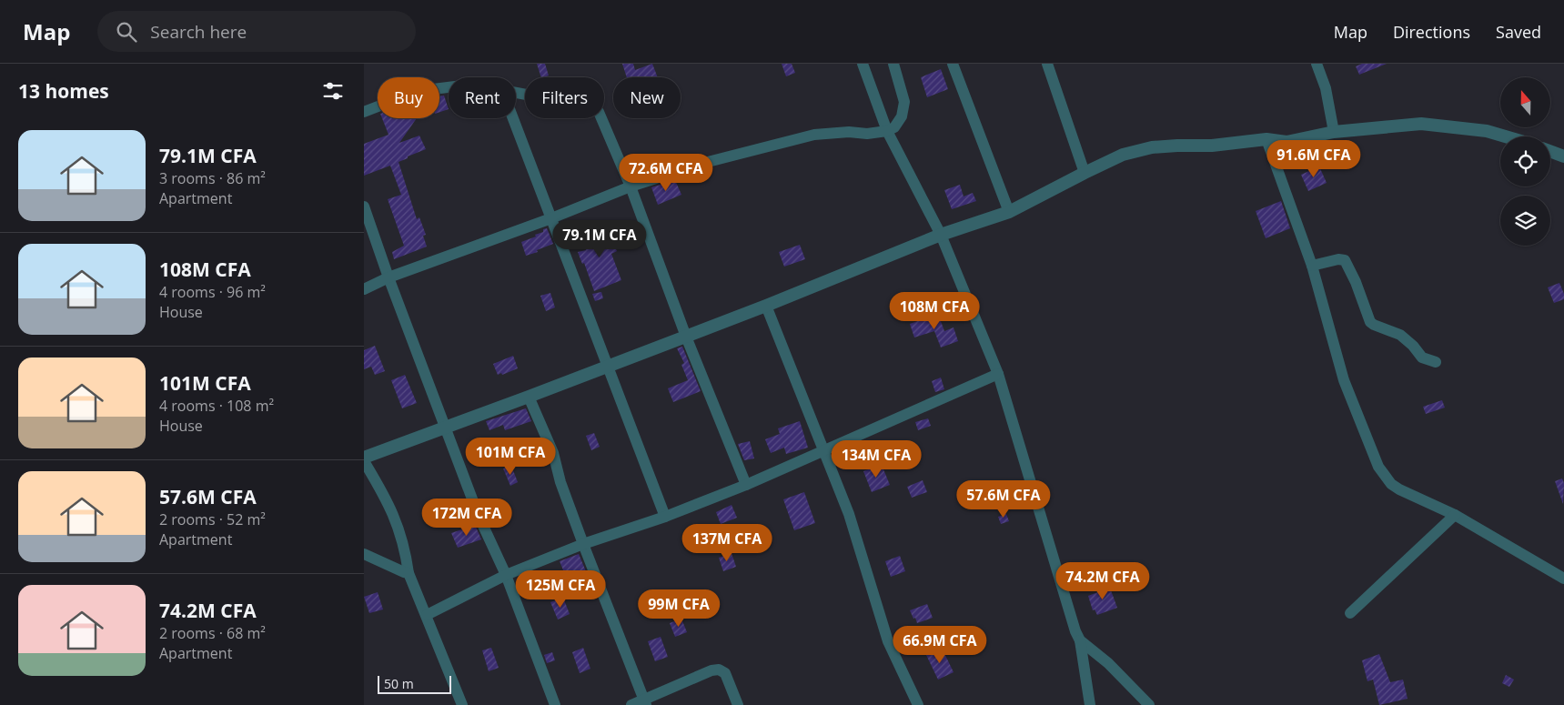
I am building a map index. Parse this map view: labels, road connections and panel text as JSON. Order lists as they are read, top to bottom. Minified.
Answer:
{"scale_bar":"50 m","north":"top","page":{"header":"Map","search":"Search here","nav":["Map","Directions","Saved"],"heading":"13 homes","chip":["Buy","Rent","Filters","New"],"list":[{"name":"79.1M CFA","note":"3 rooms · 86 m² · Apartment"},{"name":"108M CFA","note":"4 rooms · 96 m² · House"},{"name":"101M CFA","note":"4 rooms · 108 m² · House"},{"name":"57.6M CFA","note":"2 rooms · 52 m² · Apartment"},{"name":"74.2M CFA","note":"2 rooms · 68 m² · Apartment"}],"price":["91.6M CFA","72.6M CFA","79.1M CFA","108M CFA","101M CFA","134M CFA","57.6M CFA","172M CFA","137M CFA","74.2M CFA","125M CFA","99M CFA","66.9M CFA"],"scale":"50 m"}}
